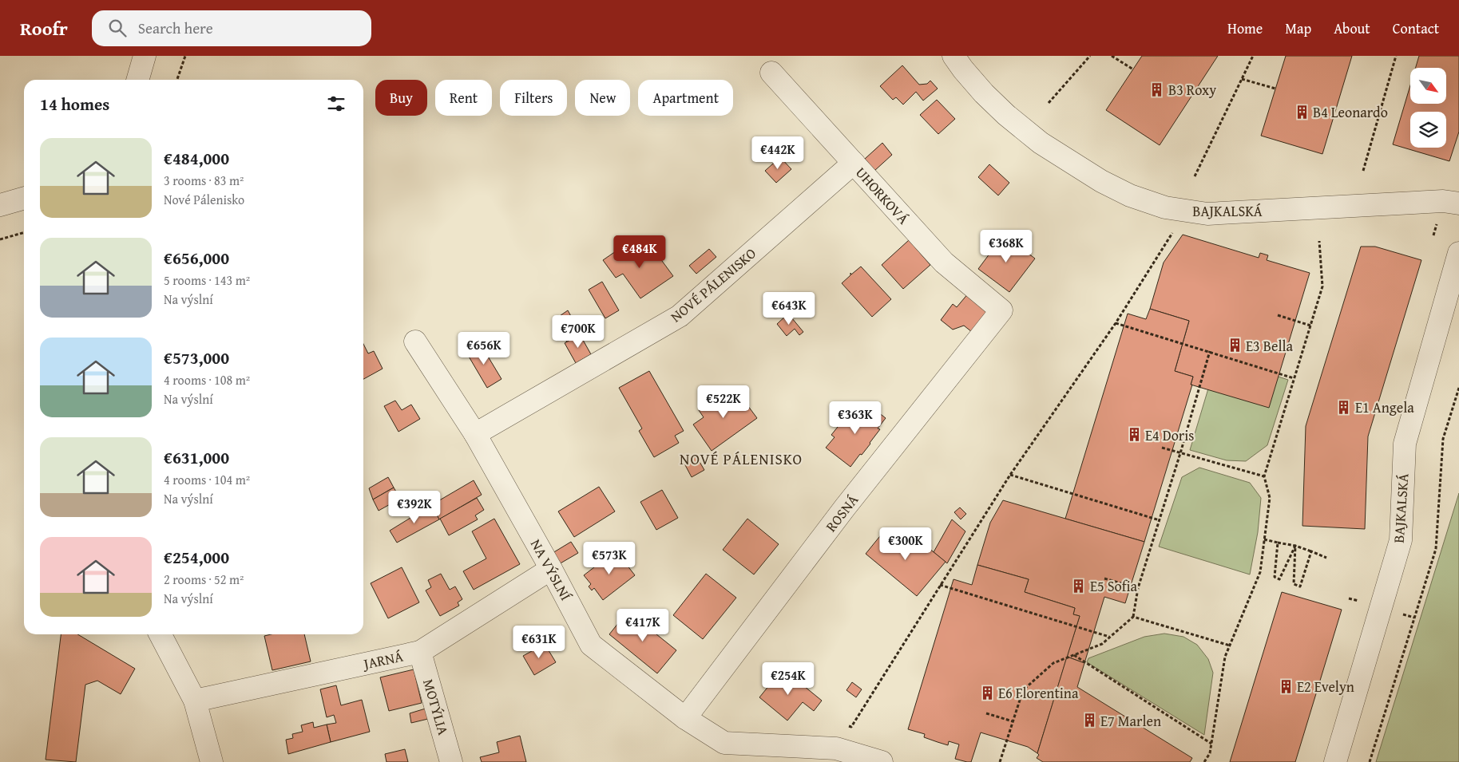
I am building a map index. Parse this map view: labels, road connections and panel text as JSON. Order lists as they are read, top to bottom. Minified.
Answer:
{"streets":{"street":["UHORKOVÁ","BAJKALSKÁ","NOVÉ PÁLENISKO","ROSNÁ","NA VÝSLNÍ","JARNÁ","MOTÝLIA"]},"crossings":[["UHORKOVÁ","NOVÉ PÁLENISKO"],["UHORKOVÁ","ROSNÁ"],["NOVÉ PÁLENISKO","NA VÝSLNÍ"],["ROSNÁ","NA VÝSLNÍ"],["NA VÝSLNÍ","JARNÁ"],["JARNÁ","MOTÝLIA"]],"districts":["NOVÉ PÁLENISKO"],"places":{"building":["B3 Roxy","B4 Leonardo","E3 Bella","E1 Angela","E4 Doris","E5 Sofia","E2 Evelyn","E6 Florentina","E7 Marlen"]},"north":"bottom right","page":{"header":"Roofr","search":"Search here","nav":["Home","Map","About","Contact"],"chip":["Buy","Rent","Filters","New","Apartment"],"heading":"14 homes","list":[{"name":"€484,000","note":"3 rooms · 83 m² · Nové Pálenisko"},{"name":"€656,000","note":"5 rooms · 143 m² · Na výslní"},{"name":"€573,000","note":"4 rooms · 108 m² · Na výslní"},{"name":"€631,000","note":"4 rooms · 104 m² · Na výslní"},{"name":"€254,000","note":"2 rooms · 52 m² · Na výslní"}],"price":["€442K","€368K","€484K","€643K","€700K","€656K","€522K","€363K","€392K","€300K","€573K","€417K","€631K","€254K"]}}
